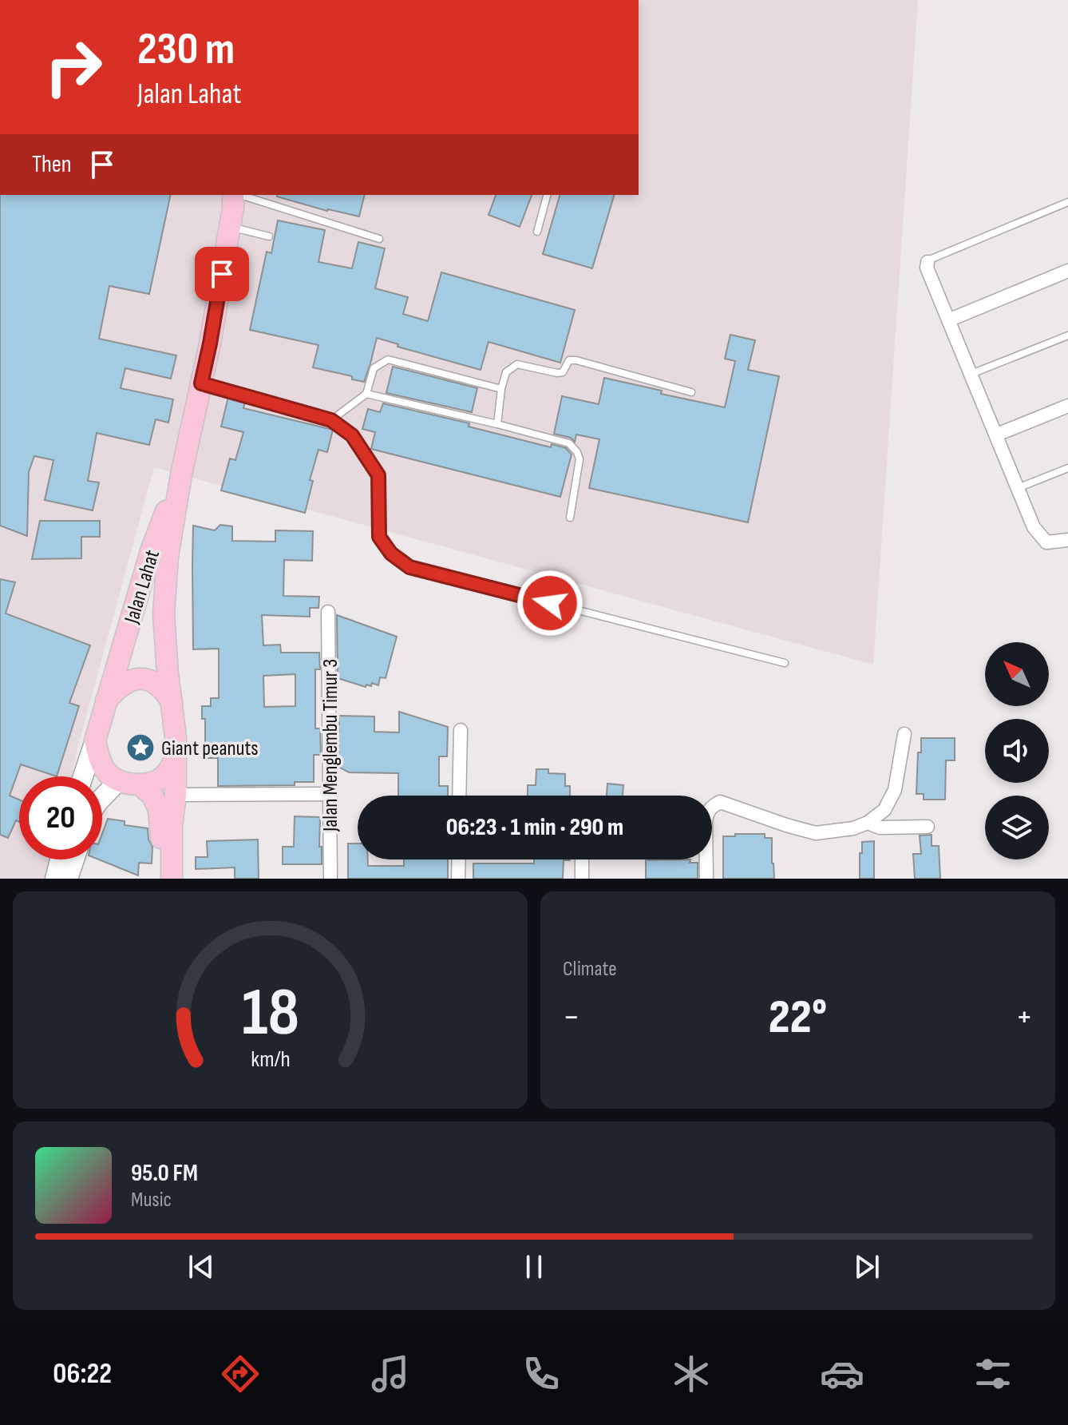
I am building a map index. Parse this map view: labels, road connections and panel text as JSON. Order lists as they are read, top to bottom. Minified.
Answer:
{"streets":{"main road":["Jalan Lahat"],"street":["Jalan Menglembu Timur 3"]},"places":{"place":["Giant peanuts"]},"north":"top left","page":{"turn":["230 m","Jalan Lahat"],"then":"Then","limit":"20","trip":"06:23 · 1 min · 290 m","tile":"Climate","heat":["−","22°","+"],"song":["95.0 FM","Music"],"tabs":"06:22","gauge":["18","km/h"]}}
